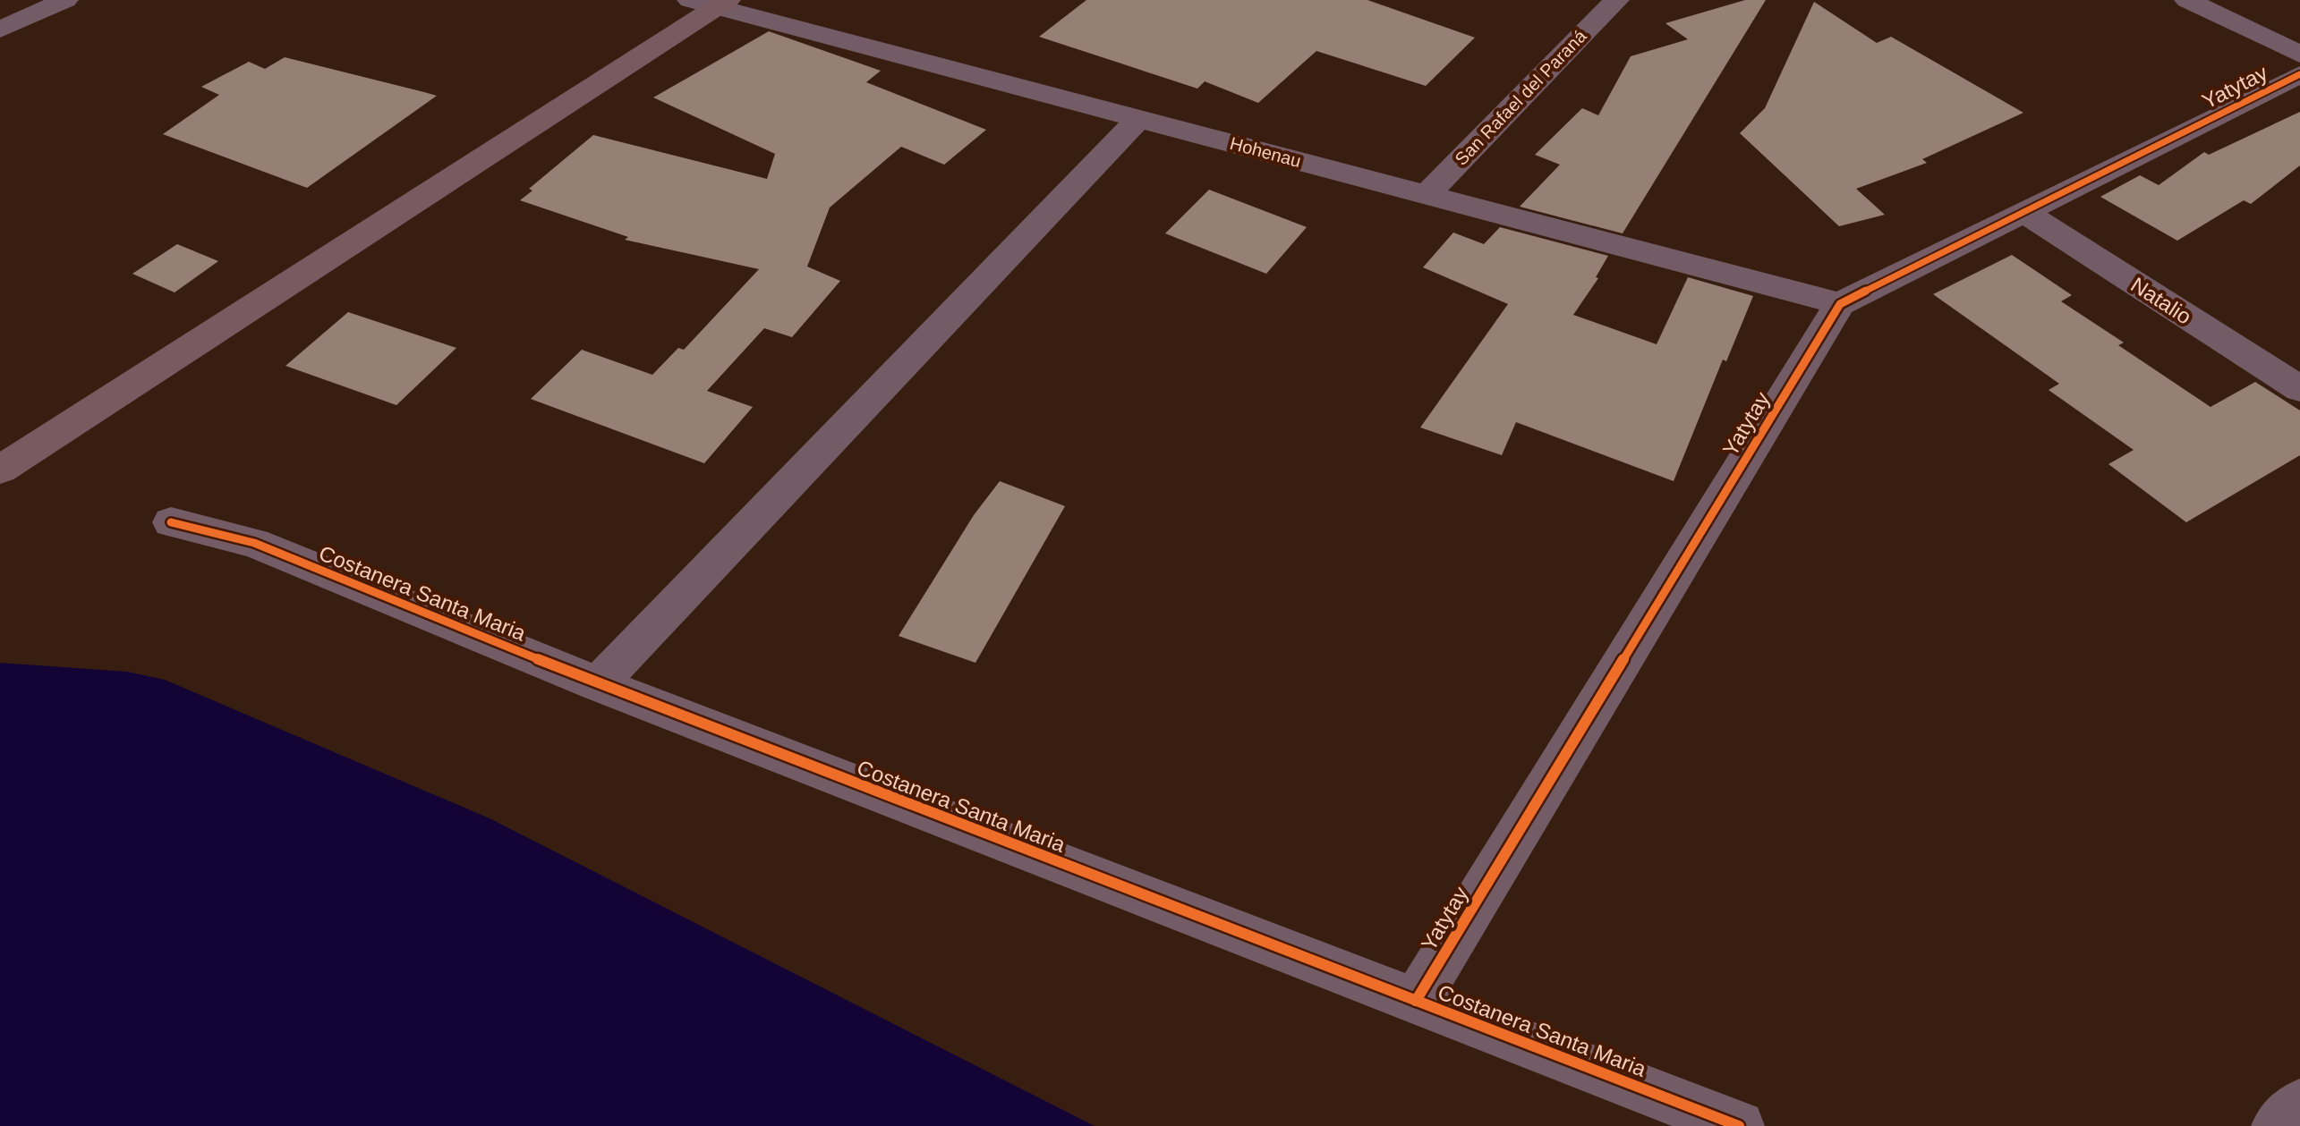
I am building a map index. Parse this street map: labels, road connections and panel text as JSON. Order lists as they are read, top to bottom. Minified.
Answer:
{"streets":{"street":["Yatytay","San Rafael del Paraná","Hohenau","Natalio","Costanera Santa Maria"]},"crossings":[["Yatytay","Hohenau"],["Yatytay","Natalio"],["Yatytay","Costanera Santa Maria"],["San Rafael del Paraná","Hohenau"]]}
